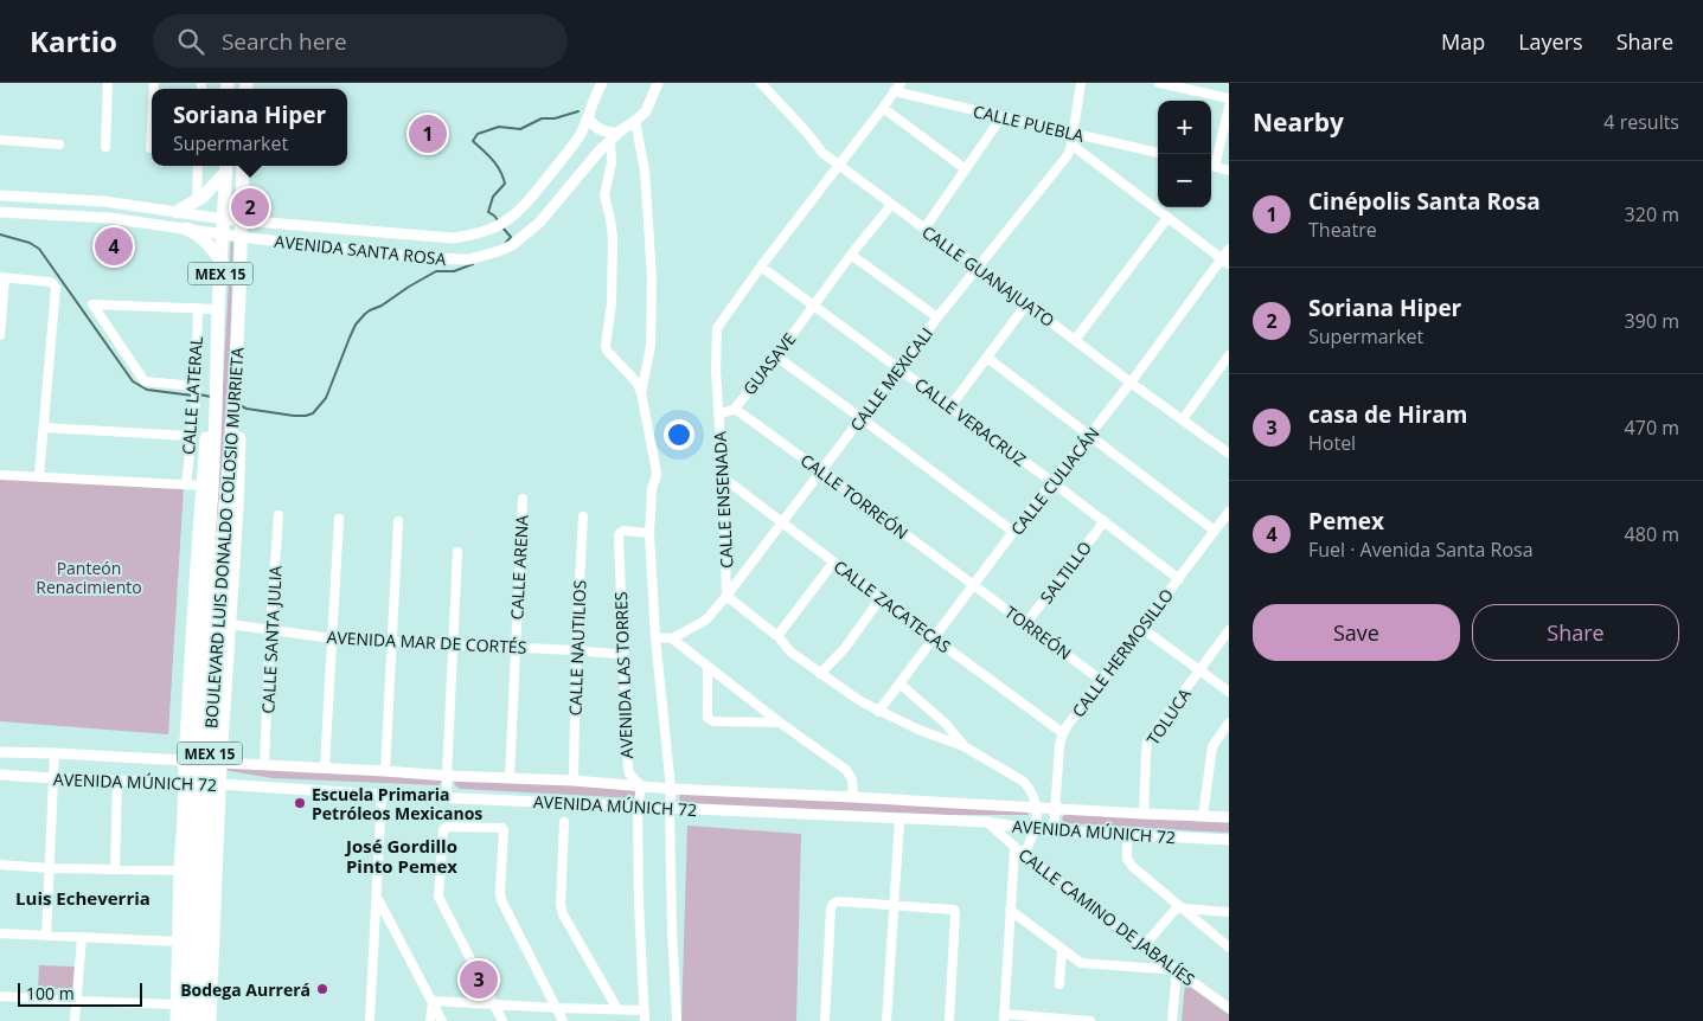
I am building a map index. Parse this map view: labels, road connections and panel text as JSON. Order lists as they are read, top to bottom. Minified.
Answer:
{"streets":{"highway":["MEX 15","BOULEVARD LUIS DONALDO COLOSIO MURRIETA","AVENIDA MÚNICH 72"],"main road":["AVENIDA SANTA ROSA"],"street":["CALLE PUEBLA","CALLE GUANAJUATO","GUASAVE","CALLE MEXICALI","CALLE LATERAL","CALLE VERACRUZ","CALLE CULIACÁN","CALLE TORREÓN","CALLE ENSENADA","CALLE ARENA","SALTILLO","CALLE ZACATECAS","TORREÓN","CALLE SANTA JULIA","AVENIDA MAR DE CORTÉS","CALLE NAUTILIOS","CALLE HERMOSILLO","AVENIDA LAS TORRES","TOLUCA","CALLE CAMINO DE JABALÍES"]},"crossings":[["CALLE PUEBLA","CALLE MEXICALI"],["CALLE PUEBLA","CALLE ENSENADA"],["AVENIDA SANTA ROSA","BOULEVARD LUIS DONALDO COLOSIO MURRIETA"],["AVENIDA SANTA ROSA","AVENIDA LAS TORRES"],["MEX 15","BOULEVARD LUIS DONALDO COLOSIO MURRIETA"],["CALLE GUANAJUATO","GUASAVE"],["CALLE GUANAJUATO","CALLE MEXICALI"],["CALLE GUANAJUATO","CALLE CULIACÁN"],["CALLE GUANAJUATO","CALLE ENSENADA"],["GUASAVE","CALLE VERACRUZ"],["GUASAVE","CALLE TORREÓN"],["GUASAVE","CALLE ENSENADA"],["CALLE MEXICALI","CALLE VERACRUZ"],["CALLE MEXICALI","CALLE TORREÓN"],["CALLE MEXICALI","CALLE ENSENADA"],["CALLE MEXICALI","CALLE ZACATECAS"],["CALLE VERACRUZ","CALLE CULIACÁN"],["CALLE VERACRUZ","CALLE ENSENADA"],["CALLE VERACRUZ","SALTILLO"],["CALLE VERACRUZ","CALLE HERMOSILLO"],["CALLE CULIACÁN","CALLE TORREÓN"],["CALLE CULIACÁN","CALLE ZACATECAS"],["CALLE CULIACÁN","TORREÓN"],["CALLE TORREÓN","TORREÓN"],["CALLE ENSENADA","CALLE ZACATECAS"],["CALLE ARENA","AVENIDA MAR DE CORTÉS"],["CALLE ARENA","AVENIDA MÚNICH 72"],["SALTILLO","TORREÓN"],["CALLE ZACATECAS","CALLE HERMOSILLO"],["TORREÓN","CALLE HERMOSILLO"],["CALLE SANTA JULIA","AVENIDA MAR DE CORTÉS"],["CALLE SANTA JULIA","AVENIDA MÚNICH 72"],["AVENIDA MAR DE CORTÉS","CALLE NAUTILIOS"],["AVENIDA MAR DE CORTÉS","AVENIDA LAS TORRES"],["CALLE NAUTILIOS","AVENIDA MÚNICH 72"],["CALLE HERMOSILLO","AVENIDA MÚNICH 72"],["AVENIDA LAS TORRES","AVENIDA MÚNICH 72"],["TOLUCA","AVENIDA MÚNICH 72"],["AVENIDA MÚNICH 72","CALLE CAMINO DE JABALÍES"]],"districts":["José Gordillo Pinto Pemex","Luis Echeverria"],"parks":["Panteón Renacimiento"],"places":["Escuela Primaria Petróleos Mexicanos","Bodega Aurrerá"],"scale_bar":"100 m","page":{"header":"Kartio","search":"Search here","nav":["Map","Layers","Share"],"heading":["Nearby","4 results"],"popup":["Soriana Hiper","Supermarket"],"map_buttons":["+","−"],"pins":["1","2","4","3"],"list":[{"mark":"1","name":"Cinépolis Santa Rosa","note":"Theatre","value":"320 m"},{"mark":"2","name":"Soriana Hiper","note":"Supermarket","value":"390 m"},{"mark":"3","name":"casa de Hiram","note":"Hotel","value":"470 m"},{"mark":"4","name":"Pemex","note":"Fuel · Avenida Santa Rosa","value":"480 m"}],"buttons":["Save","Share"],"scale":"100 m"}}
